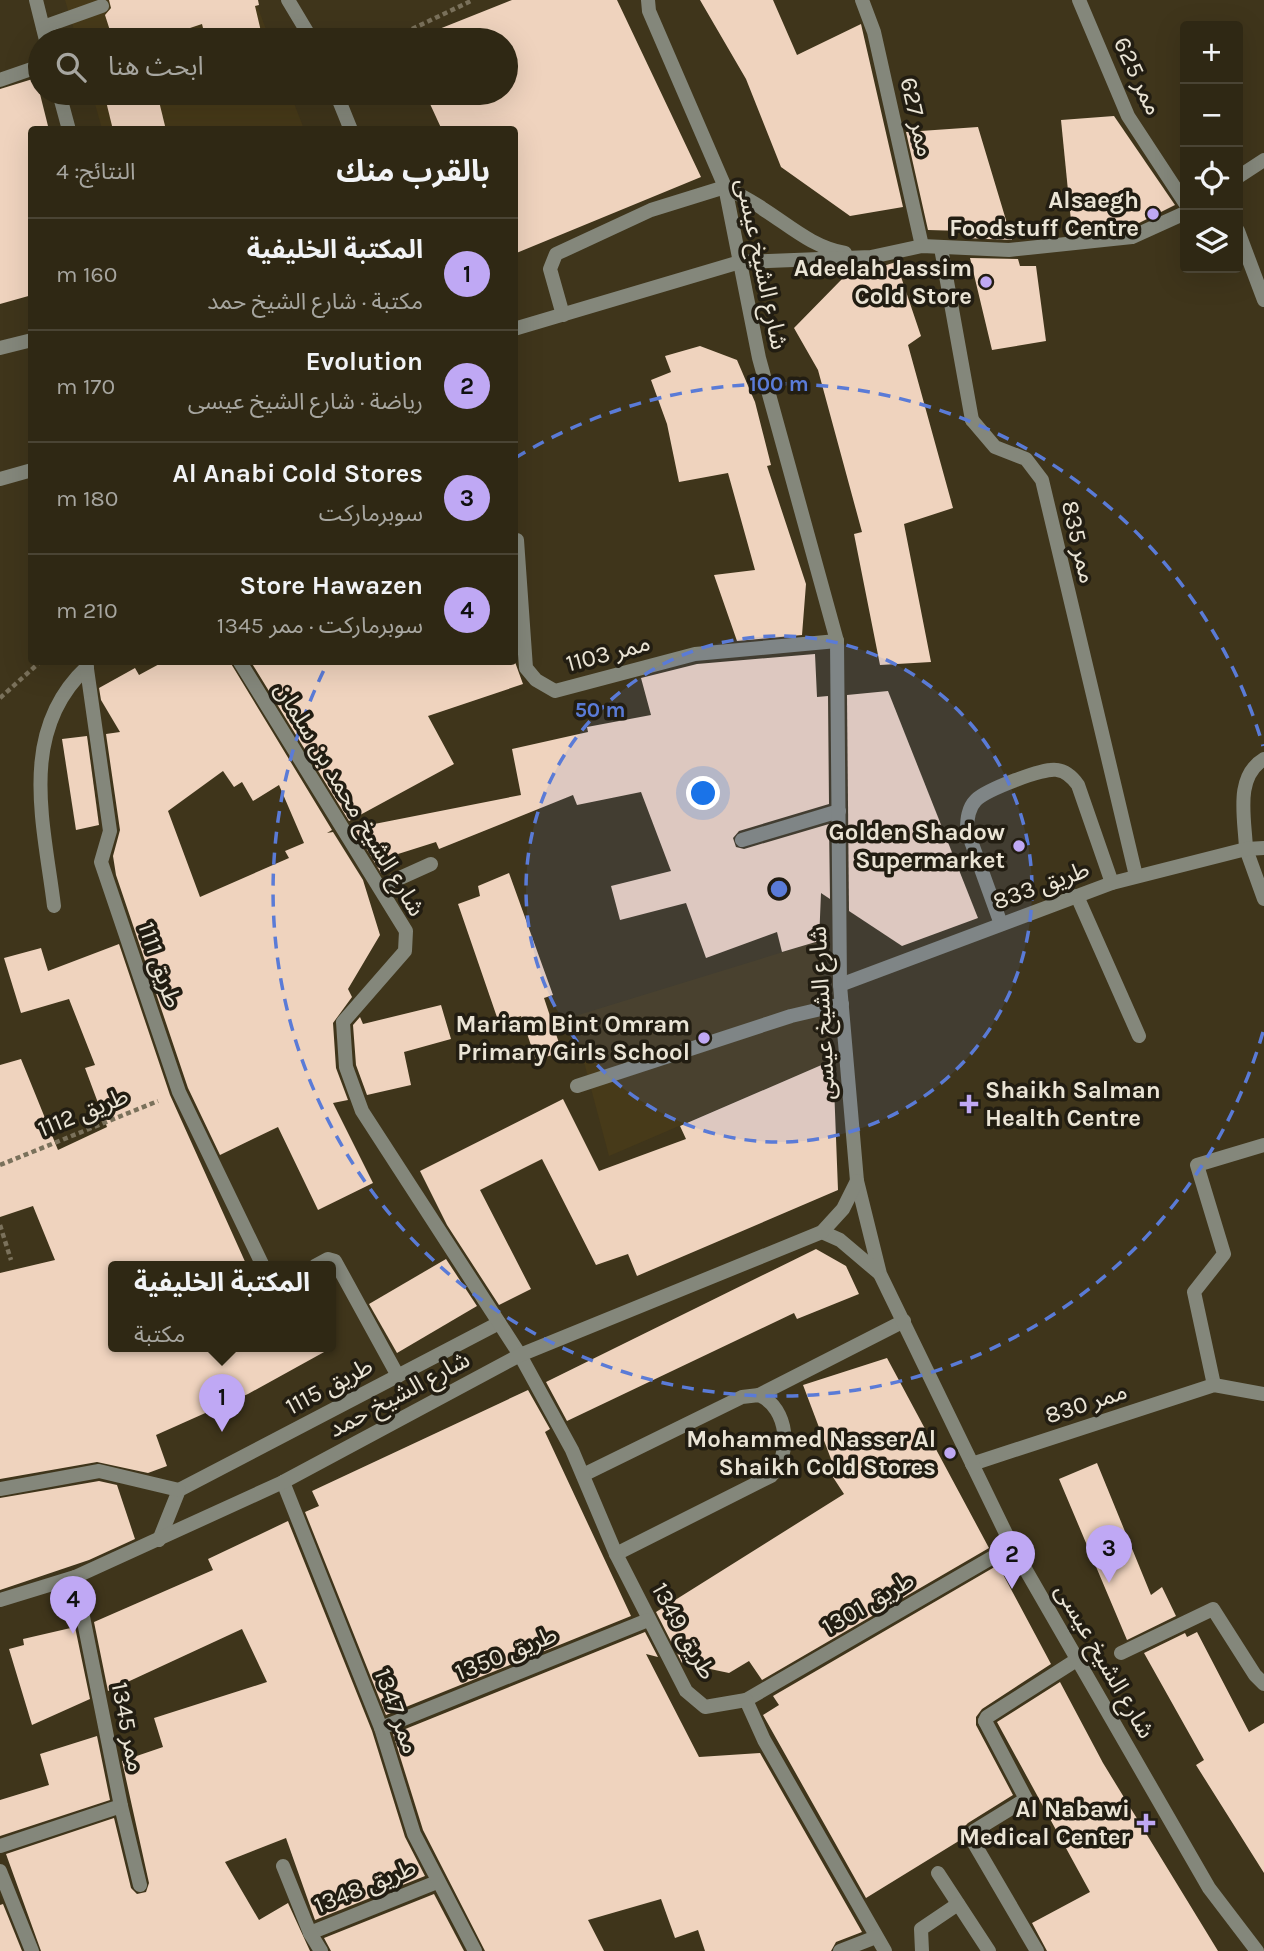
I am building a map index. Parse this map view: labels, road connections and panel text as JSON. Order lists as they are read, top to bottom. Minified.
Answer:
{"streets":{"street":["ممر 625","ممر 627","شارع الشيخ عيسى","ممر 835","ممر 1103","شارع الشيخ محمد بن سلمان","طريق 833","طريق 1111","طريق 1115","شارع الشيخ حمد","ممر 830","طريق 1301","طريق 1349","طريق 1350","ممر 1347","ممر 1345","طريق 1348"],"path":["طريق 1112"]},"crossings":[["شارع الشيخ عيسى","ممر 1103"],["شارع الشيخ عيسى","طريق 833"],["شارع الشيخ عيسى","شارع الشيخ حمد"],["شارع الشيخ عيسى","ممر 830"],["شارع الشيخ عيسى","طريق 1301"],["ممر 835","طريق 833"],["شارع الشيخ محمد بن سلمان","طريق 1115"],["شارع الشيخ محمد بن سلمان","شارع الشيخ حمد"],["شارع الشيخ محمد بن سلمان","طريق 1349"],["طريق 1111","طريق 1112"],["شارع الشيخ حمد","طريق 1349"],["شارع الشيخ حمد","ممر 1347"],["شارع الشيخ حمد","ممر 1345"],["طريق 1301","طريق 1349"],["طريق 1349","طريق 1350"],["طريق 1350","ممر 1347"],["ممر 1347","طريق 1348"]],"places":{"other":["Alsaegh Foodstuff Centre","Adeelah Jassim Cold Store","Golden Shadow Supermarket","Mariam Bint Omram Primary Girls School","Mohammed Nasser Al Shaikh Cold Stores"],"health":["Shaikh Salman Health Centre","Al Nabawi Medical Center"]},"page":{"map_buttons":["+","−"],"search":"ابحث هنا","heading":["بالقرب منك","النتائج: 4"],"list":[{"mark":"1","name":"المكتبة الخليفية","note":"مكتبة · شارع الشيخ حمد","value":"160 m"},{"mark":"2","name":"Evolution","note":"رياضة · شارع الشيخ عيسى","value":"170 m"},{"mark":"3","name":"Al Anabi Cold Stores","note":"سوبرماركت","value":"180 m"},{"mark":"4","name":"Store Hawazen","note":"سوبرماركت · ممر 1345","value":"210 m"}],"popup":["المكتبة الخليفية","مكتبة"],"pins":["1","3","2","4"]},"rings":["100 m","50 m"]}
